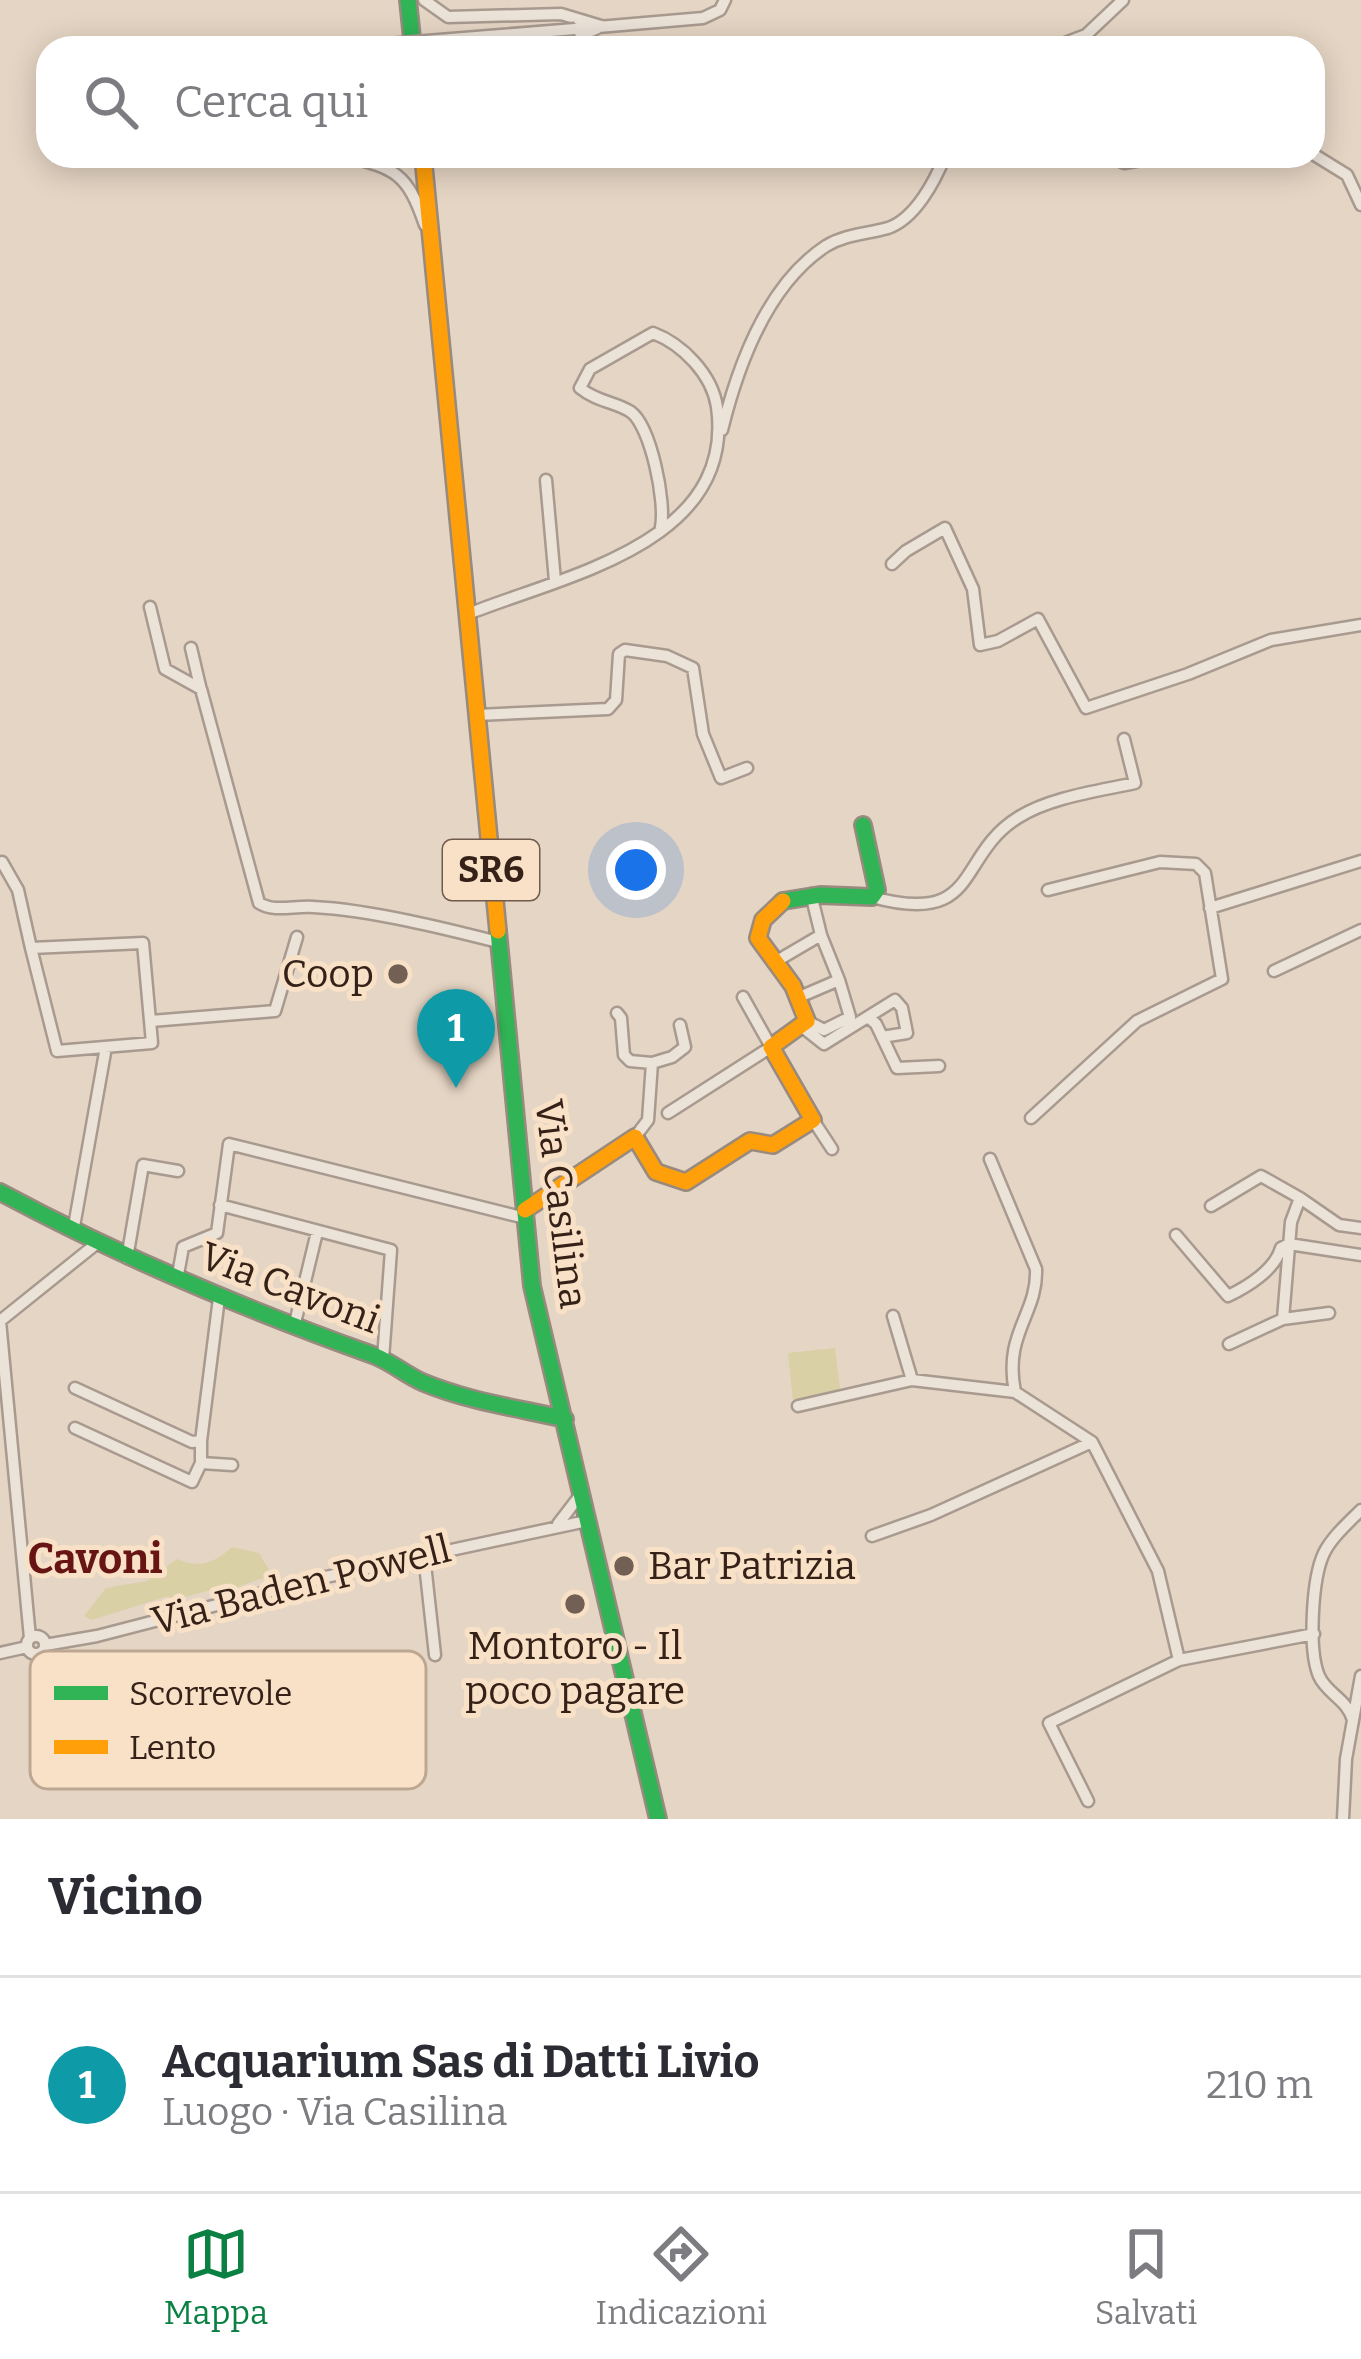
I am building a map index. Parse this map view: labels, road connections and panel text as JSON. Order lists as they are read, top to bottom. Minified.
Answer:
{"streets":{"main road":["SR6","Via Casilina","Via Cavoni"],"street":["Via Baden Powell"]},"crossings":[["Via Casilina","Via Cavoni"],["Via Casilina","Via Baden Powell"]],"districts":["Cavoni"],"places":["Coop","Bar Patrizia","Montoro - Il poco pagare"],"legend":["Scorrevole","Lento"],"page":{"search":"Cerca qui","pins":"1","heading":"Vicino","list":[{"mark":"1","name":"Acquarium Sas di Datti Livio","note":"Luogo · Via Casilina","value":"210 m"}],"nav":["Mappa","Indicazioni","Salvati"]}}
